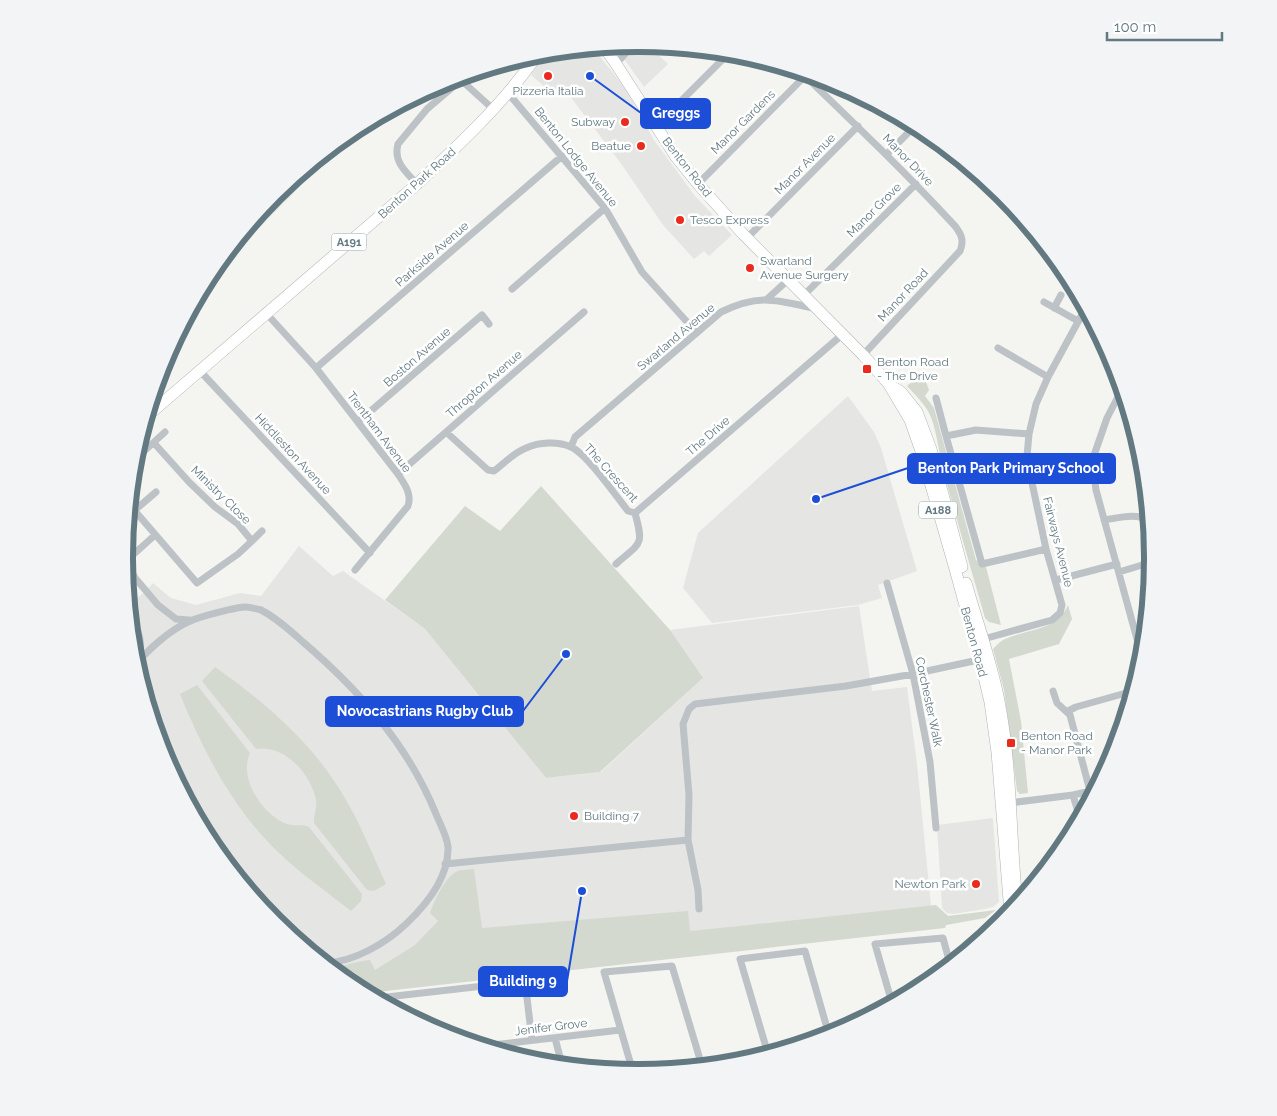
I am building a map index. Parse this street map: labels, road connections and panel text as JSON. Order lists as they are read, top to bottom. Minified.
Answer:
{"streets":{"main road":["Benton Road","Benton Park Road","A191","A188"],"street":["Manor Gardens","Benton Lodge Avenue","Manor Drive","Manor Avenue","Manor Grove","Parkside Avenue","Manor Road","Swarland Avenue","Boston Avenue","Thropton Avenue","Trentham Avenue","The Drive","Hiddleston Avenue","The Crescent","Ministry Close","Fairways Avenue","Corchester Walk","Jenifer Grove"]},"crossings":[["Manor Gardens","Benton Road"],["Benton Lodge Avenue","Benton Park Road"],["Benton Lodge Avenue","Parkside Avenue"],["Benton Lodge Avenue","Swarland Avenue"],["Manor Drive","Manor Avenue"],["Manor Drive","Manor Grove"],["Manor Drive","Manor Road"],["Manor Avenue","Benton Road"],["Benton Road","Manor Grove"],["Benton Road","Manor Road"],["Benton Road","Swarland Avenue"],["Benton Road","The Drive"],["Benton Road","Fairways Avenue"],["Benton Park Road","Trentham Avenue"],["Benton Park Road","Hiddleston Avenue"],["Parkside Avenue","Trentham Avenue"],["Swarland Avenue","The Crescent"],["Boston Avenue","Trentham Avenue"],["Thropton Avenue","Trentham Avenue"],["Thropton Avenue","The Crescent"],["Trentham Avenue","Hiddleston Avenue"],["The Drive","The Crescent"]],"places":{"other":["Pizzeria Italia","Greggs","Subway","Beatue","Tesco Express","Swarland Avenue Surgery","Benton Park Primary School","Novocastrians Rugby Club","Building 7","Newton Park","Building 9"],"transit":["Benton Road - The Drive","Benton Road - Manor Park"]},"scale_bar":"100 m"}
